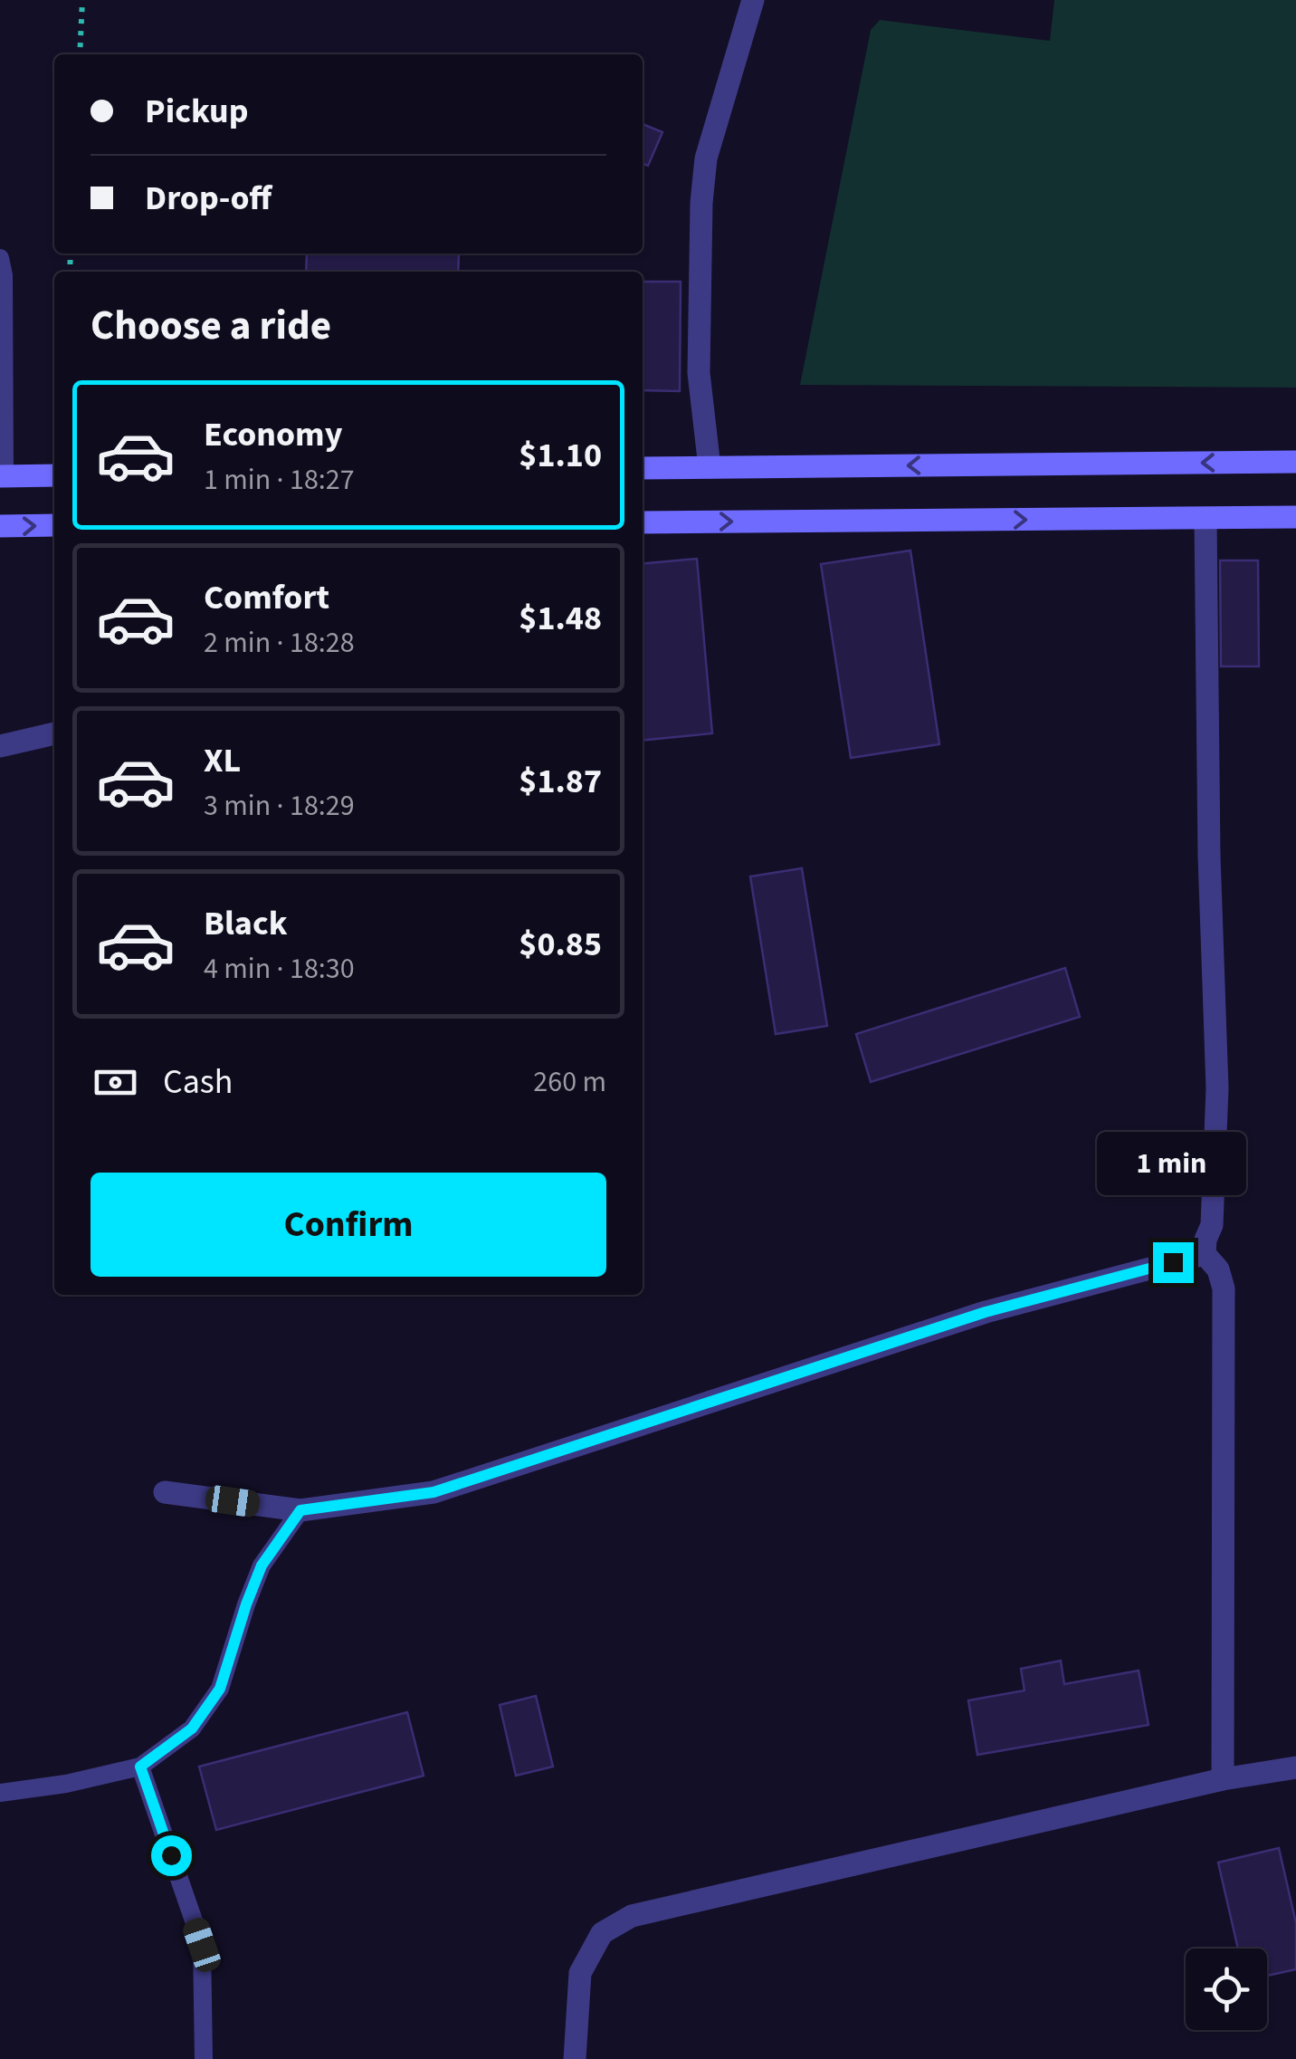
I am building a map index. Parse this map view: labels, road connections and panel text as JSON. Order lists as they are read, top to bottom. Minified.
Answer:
{"page":{"banner":["Pickup","Drop-off"],"heading":"Choose a ride","list":[{"name":"Economy","note":"1 min · 18:27","value":"$1.10"},{"name":"Comfort","note":"2 min · 18:28","value":"$1.48"},{"name":"XL","note":"3 min · 18:29","value":"$1.87"},{"name":"Black","note":"4 min · 18:30","value":"$0.85"}],"pay":["Cash","260 m"],"bubble":"1 min","buttons":"Confirm"}}
